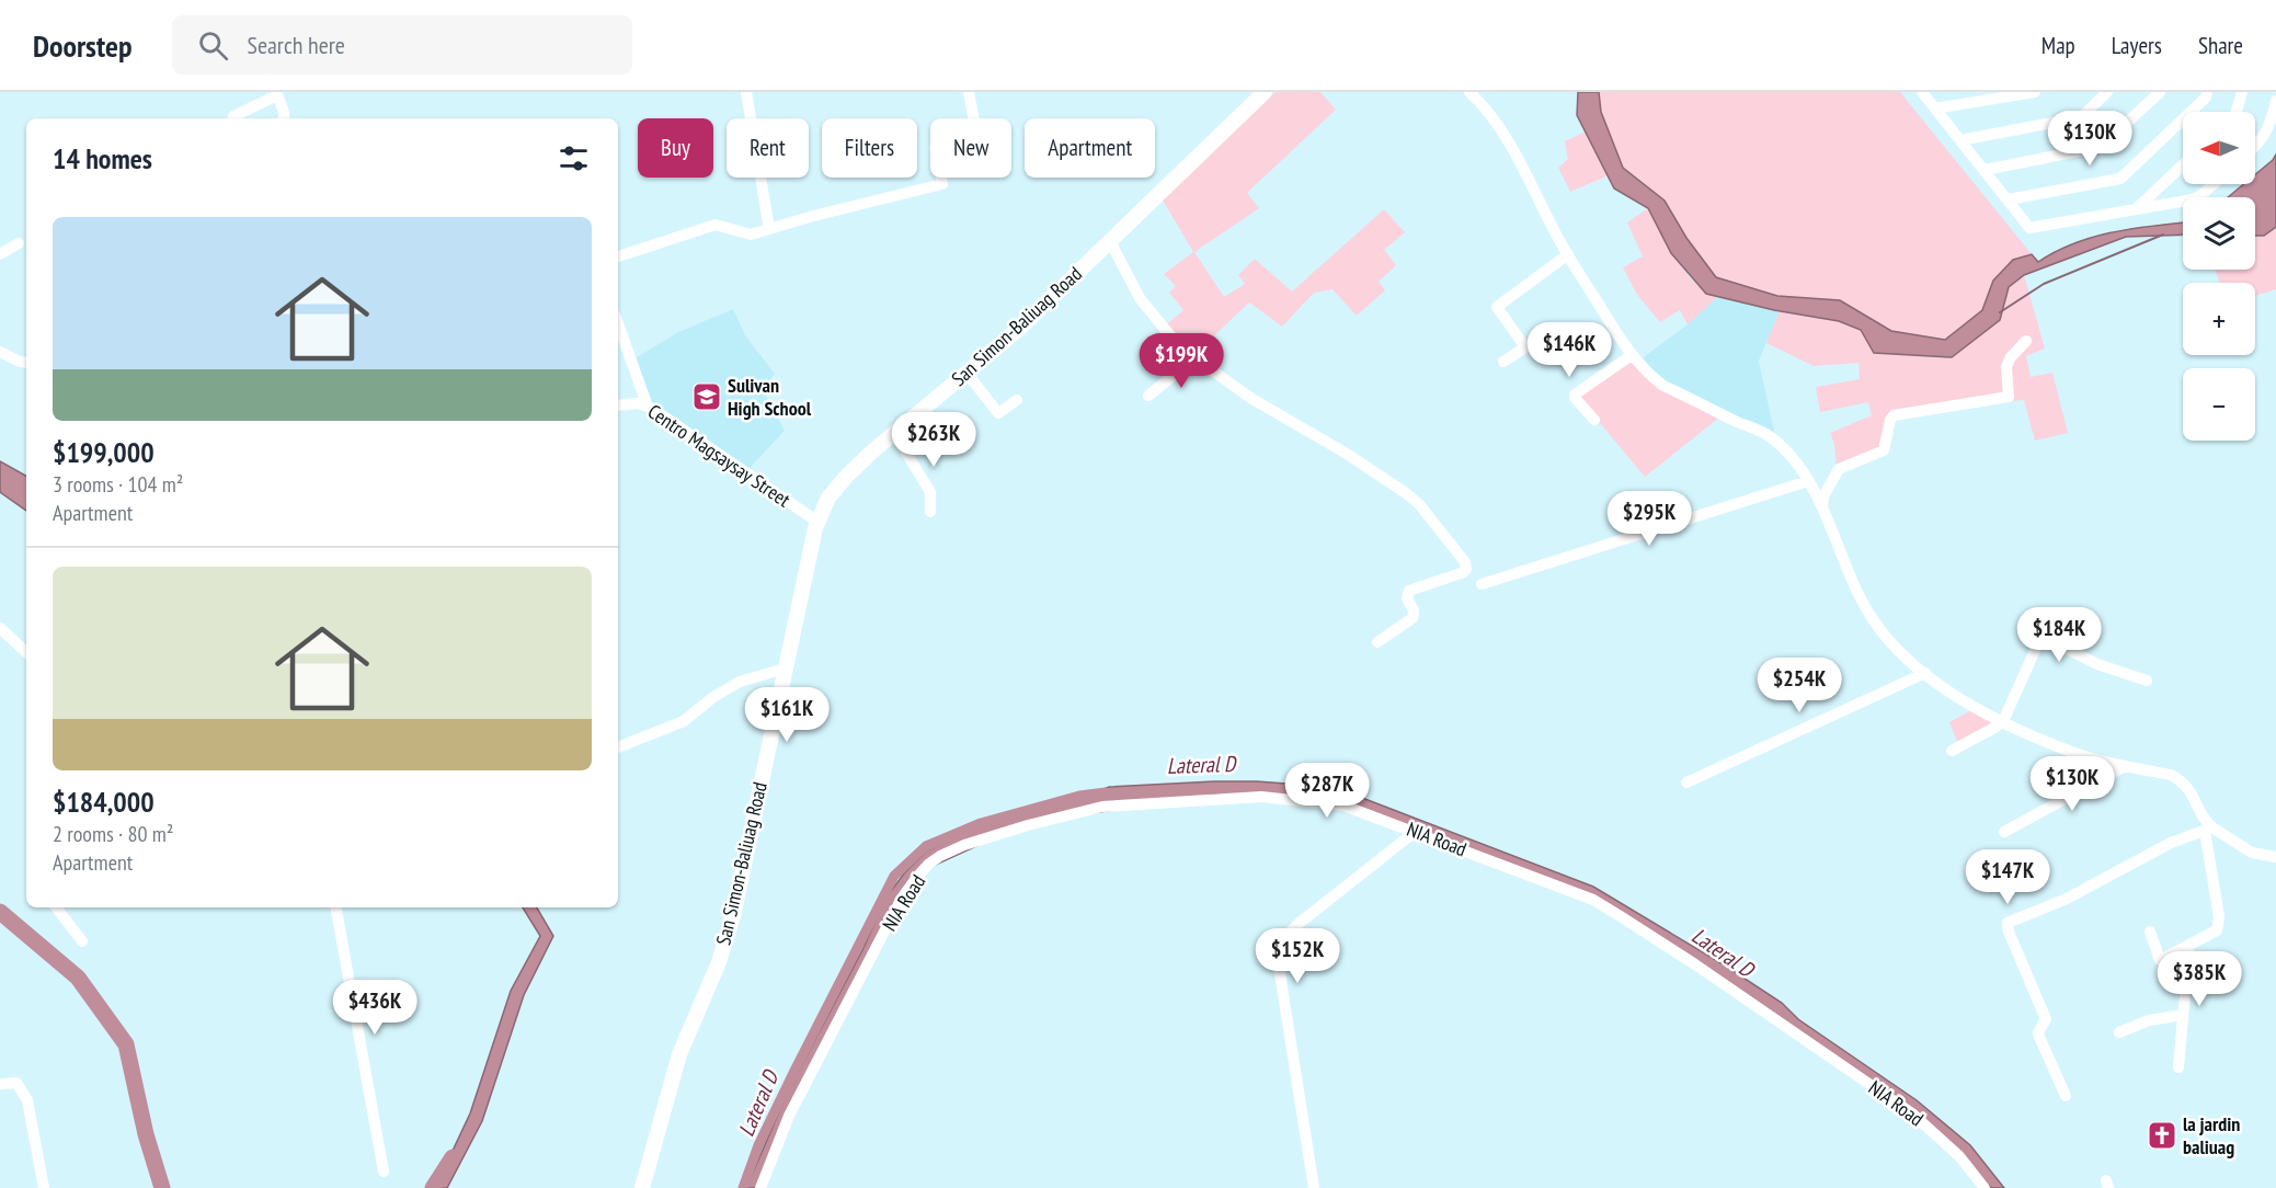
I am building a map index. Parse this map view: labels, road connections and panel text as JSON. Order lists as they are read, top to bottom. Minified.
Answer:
{"streets":{"main road":["San Simon-Baliuag Road"],"street":["Centro Magsaysay Street","NIA Road"]},"crossings":[["San Simon-Baliuag Road","Centro Magsaysay Street"]],"water":["Lateral D"],"places":{"school or university":["Sulivan High School"],"church":["la jardin baliuag"]},"north":"left","page":{"header":"Doorstep","search":"Search here","nav":["Map","Layers","Share"],"price":["$130K","$146K","$199K","$263K","$295K","$184K","$254K","$161K","$130K","$287K","$147K","$152K","$385K","$436K"],"map_buttons":["+","−"],"chip":["Buy","Rent","Filters","New","Apartment"],"heading":"14 homes","list":[{"name":"$199,000","note":"3 rooms · 104 m² · Apartment"},{"name":"$184,000","note":"2 rooms · 80 m² · Apartment"}]}}
